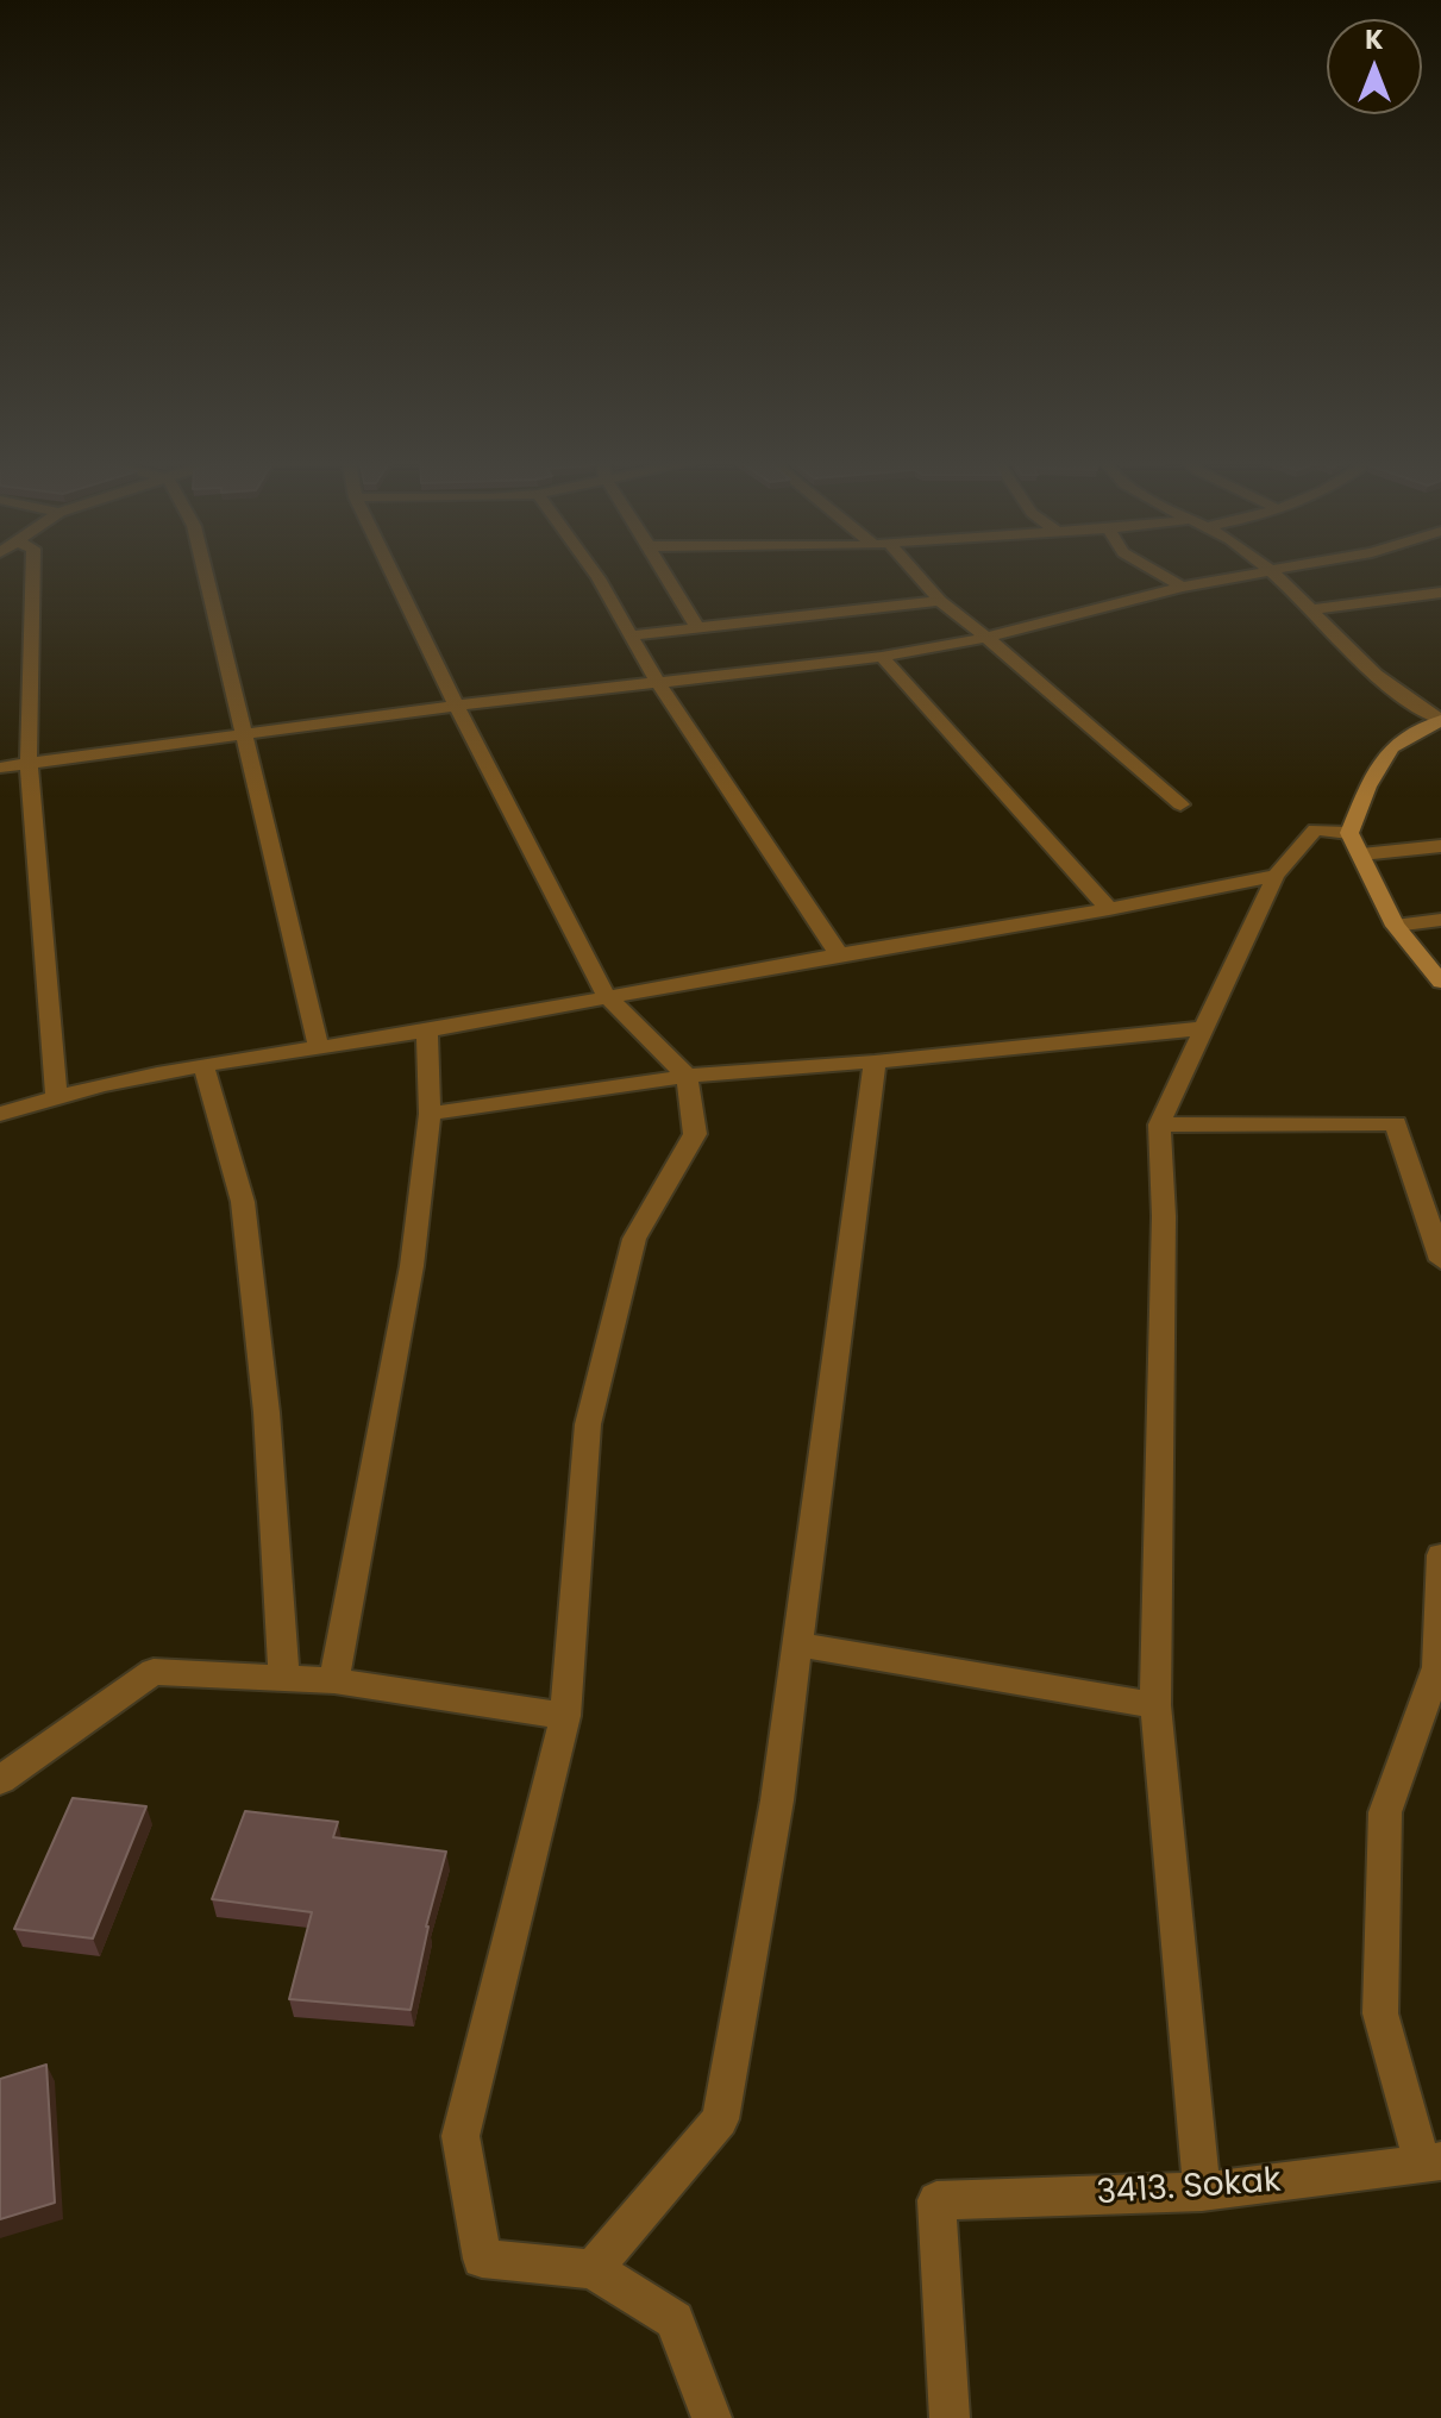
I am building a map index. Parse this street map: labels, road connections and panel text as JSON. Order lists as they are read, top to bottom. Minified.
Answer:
{"streets":{"street":["3413. Sokak"]},"north":"top"}
